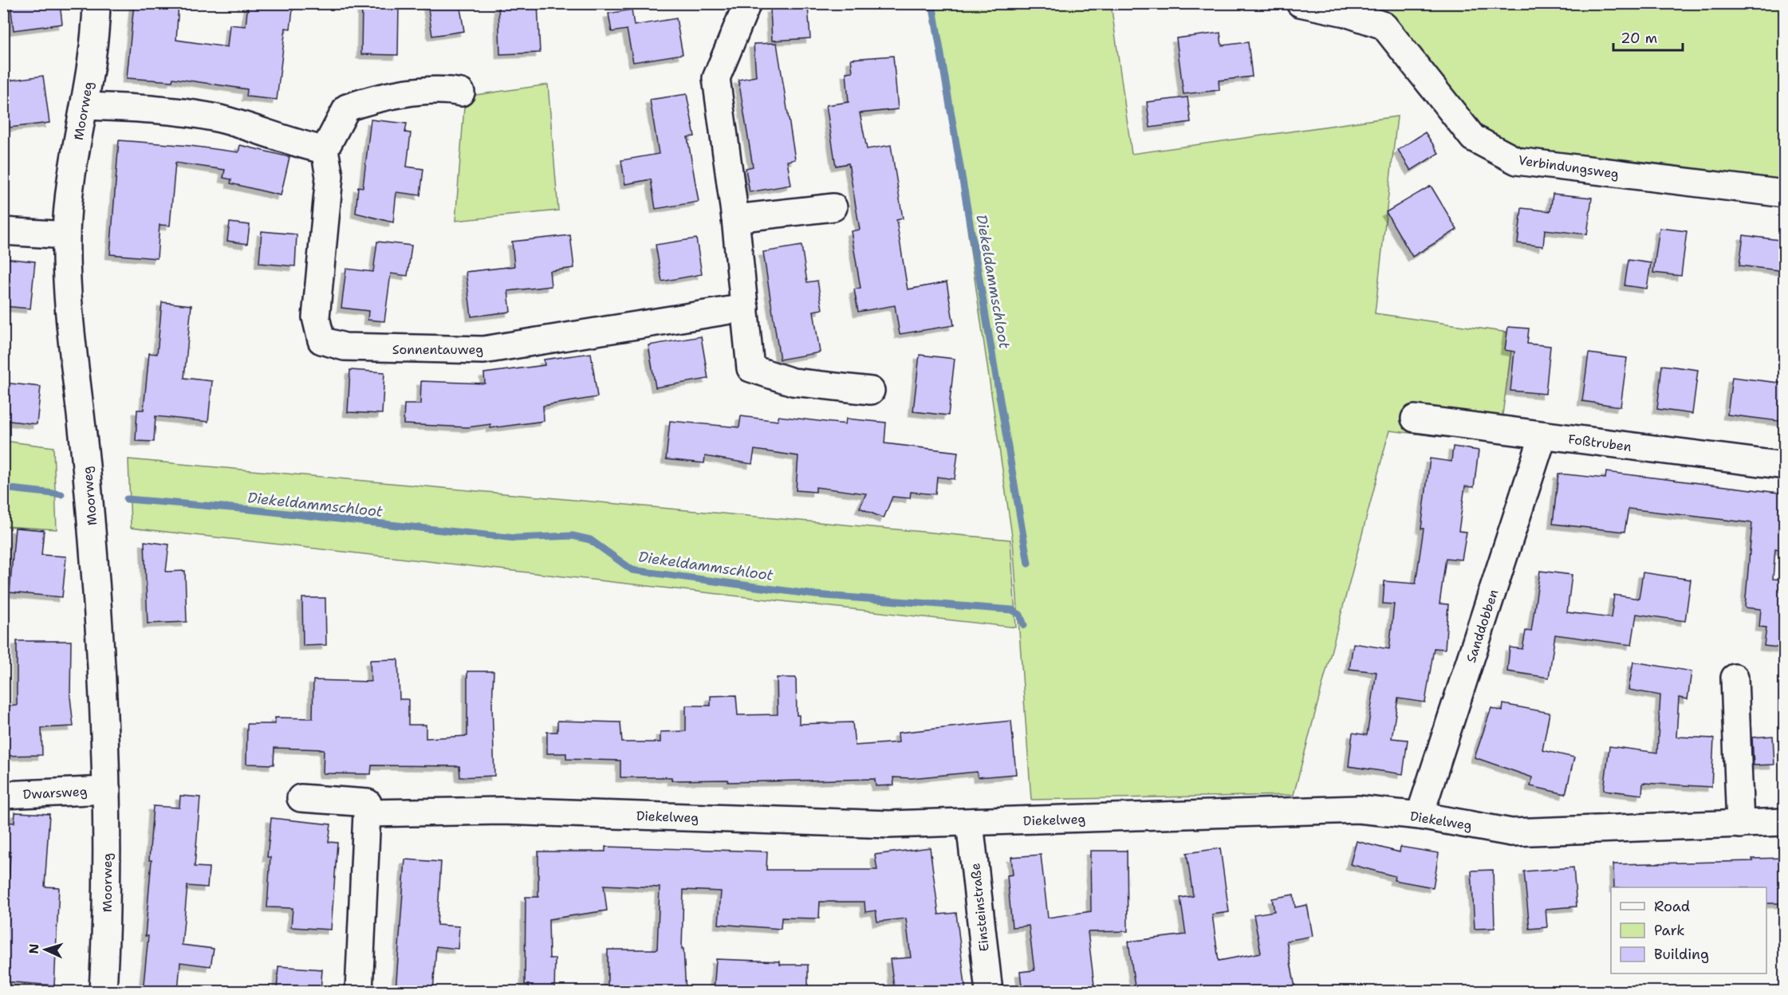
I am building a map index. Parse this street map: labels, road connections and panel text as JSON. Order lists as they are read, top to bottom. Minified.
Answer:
{"streets":{"street":["Moorweg","Verbindungsweg","Sonnentauweg","Foßtruben","Sanddobben","Dwarsweg","Diekelweg","Einsteinstraße"]},"crossings":[["Moorweg","Dwarsweg"],["Foßtruben","Sanddobben"],["Sanddobben","Diekelweg"],["Diekelweg","Einsteinstraße"]],"water":["Diekeldammschloot"],"legend":["Road","Park","Building"],"scale_bar":"20 m","north":"left"}
